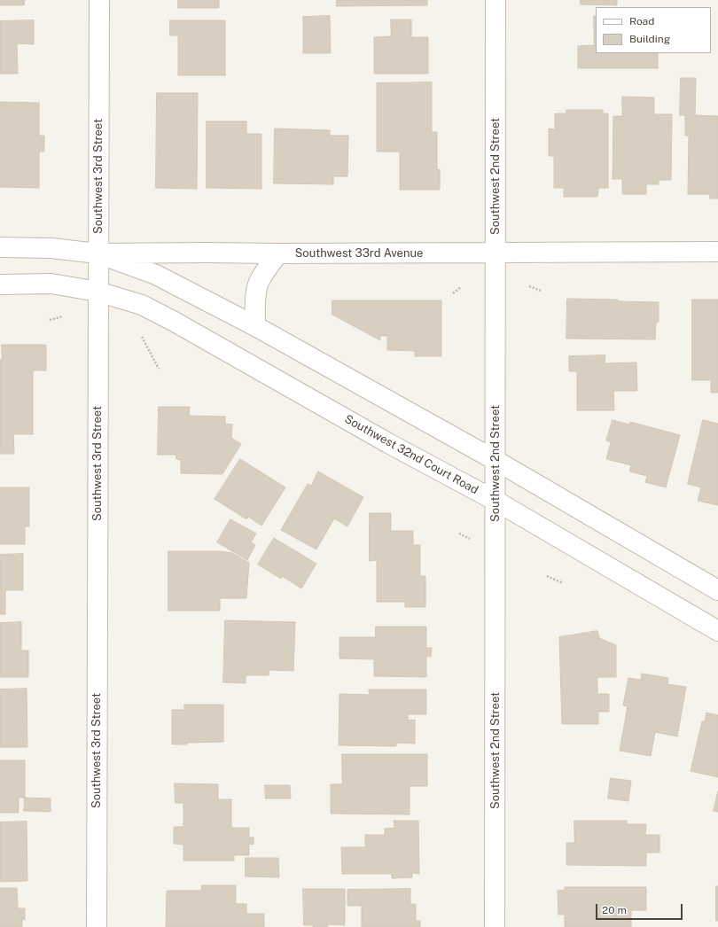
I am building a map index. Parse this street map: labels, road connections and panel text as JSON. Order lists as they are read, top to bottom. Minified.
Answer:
{"streets":{"street":["Southwest 3rd Street","Southwest 2nd Street","Southwest 33rd Avenue","Southwest 32nd Court Road"]},"crossings":[["Southwest 3rd Street","Southwest 33rd Avenue"],["Southwest 3rd Street","Southwest 32nd Court Road"],["Southwest 2nd Street","Southwest 33rd Avenue"],["Southwest 2nd Street","Southwest 32nd Court Road"]],"legend":["Road","Building"],"scale_bar":"20 m"}
